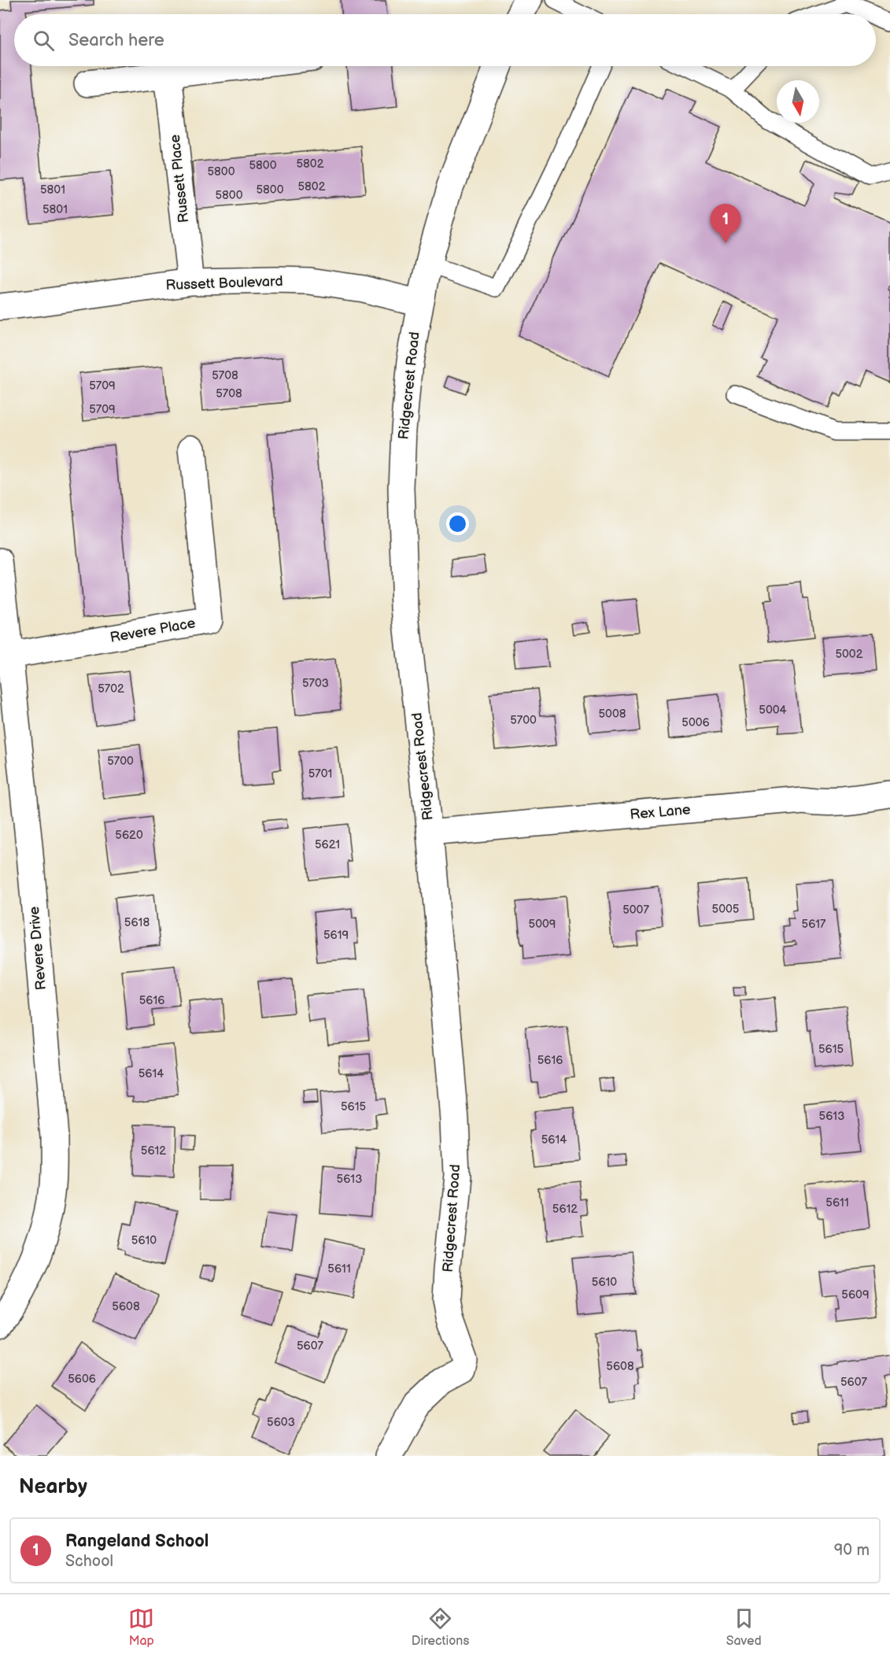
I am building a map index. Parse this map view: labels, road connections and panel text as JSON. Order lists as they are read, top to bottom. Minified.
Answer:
{"streets":{"street":["Russett Place","Russett Boulevard","Ridgecrest Road","Revere Place","Rex Lane","Revere Drive"]},"crossings":[["Russett Place","Russett Boulevard"],["Russett Boulevard","Ridgecrest Road"],["Ridgecrest Road","Rex Lane"],["Revere Place","Revere Drive"]],"house_numbers":["5802","5800","5800","5802","5801","5800","5800","5801","5708","5709","5708","5709","5002","5703","5702","5004","5008","5700","5006","5700","5701","5620","5621","5005","5007","5618","5009","5617","5619","5616","5615","5616","5614","5615","5613","5614","5612","5613","5611","5612","5610","5611","5610","5609","5608","5607","5608","5606","5607","5603"],"north":"bottom","page":{"search":"Search here","pins":"1","heading":"Nearby","list":[{"mark":"1","name":"Rangeland School","note":"School","value":"90 m"}],"nav":["Map","Directions","Saved"]}}
